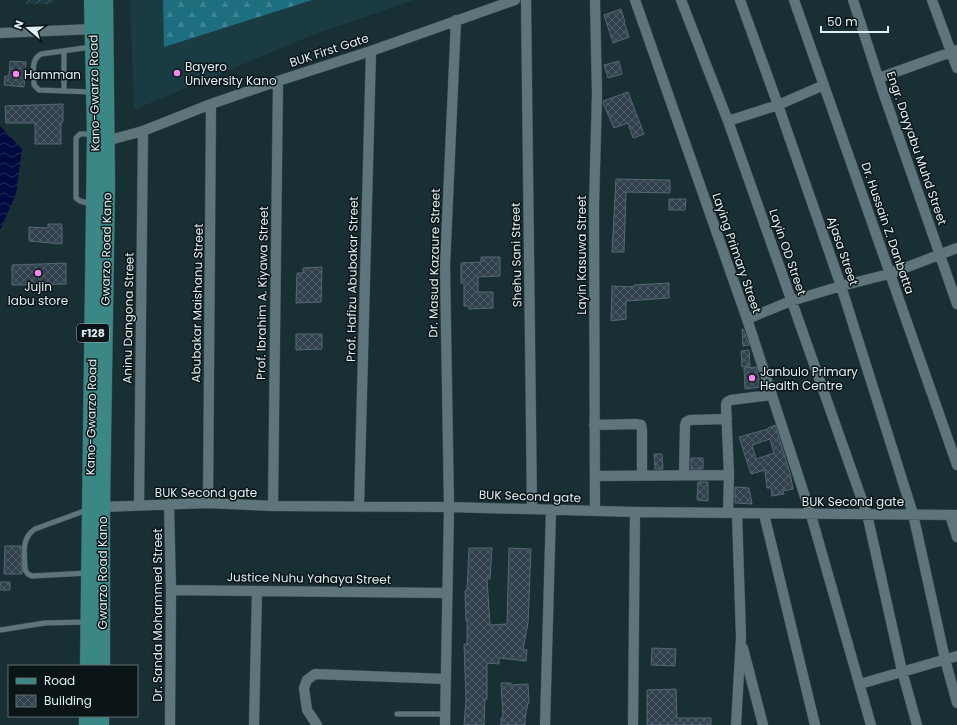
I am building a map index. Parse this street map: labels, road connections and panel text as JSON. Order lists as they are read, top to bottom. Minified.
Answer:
{"streets":{"main road":["Kano-Gwarzo Road","Gwarzo Road Kano","F128"],"street":["BUK First Gate","Engr. Dayyabu Muhd Street","Dr. Hussain Z. Danbatta","Ajasa Street","Layin OD Street","Laying Primary Street","Shehu Sani Street","Layin Kasuwa Street","Dr. Masud Kazaure Street","Prof. Hafizu Abubakar Street","Prof. Ibrahim A. Kiyawa Street","Abubakar Maishanu Street","Aninu Dangona Street","BUK Second gate","Justice Nuhu Yahaya Street","Dr. Sanda Mohammed Street"]},"crossings":[["BUK First Gate","Kano-Gwarzo Road"],["BUK First Gate","Gwarzo Road Kano"],["BUK First Gate","Dr. Masud Kazaure Street"],["BUK First Gate","Prof. Hafizu Abubakar Street"],["BUK First Gate","Prof. Ibrahim A. Kiyawa Street"],["BUK First Gate","Abubakar Maishanu Street"],["BUK First Gate","Aninu Dangona Street"],["Kano-Gwarzo Road","Gwarzo Road Kano"],["Kano-Gwarzo Road","BUK Second gate"],["Gwarzo Road Kano","BUK Second gate"],["Ajasa Street","BUK Second gate"],["Layin OD Street","BUK Second gate"],["Laying Primary Street","BUK Second gate"],["Shehu Sani Street","BUK Second gate"],["Layin Kasuwa Street","BUK Second gate"],["Dr. Masud Kazaure Street","BUK Second gate"],["Dr. Masud Kazaure Street","Justice Nuhu Yahaya Street"],["Prof. Hafizu Abubakar Street","BUK Second gate"],["Prof. Ibrahim A. Kiyawa Street","BUK Second gate"],["Abubakar Maishanu Street","BUK Second gate"],["Aninu Dangona Street","BUK Second gate"],["BUK Second gate","Dr. Sanda Mohammed Street"],["Justice Nuhu Yahaya Street","Dr. Sanda Mohammed Street"]],"places":["Bayero University Kano","Hamman","Jujin labu store","Janbulo Primary Health Centre"],"legend":["Road","Building"],"scale_bar":"50 m","north":"left"}
